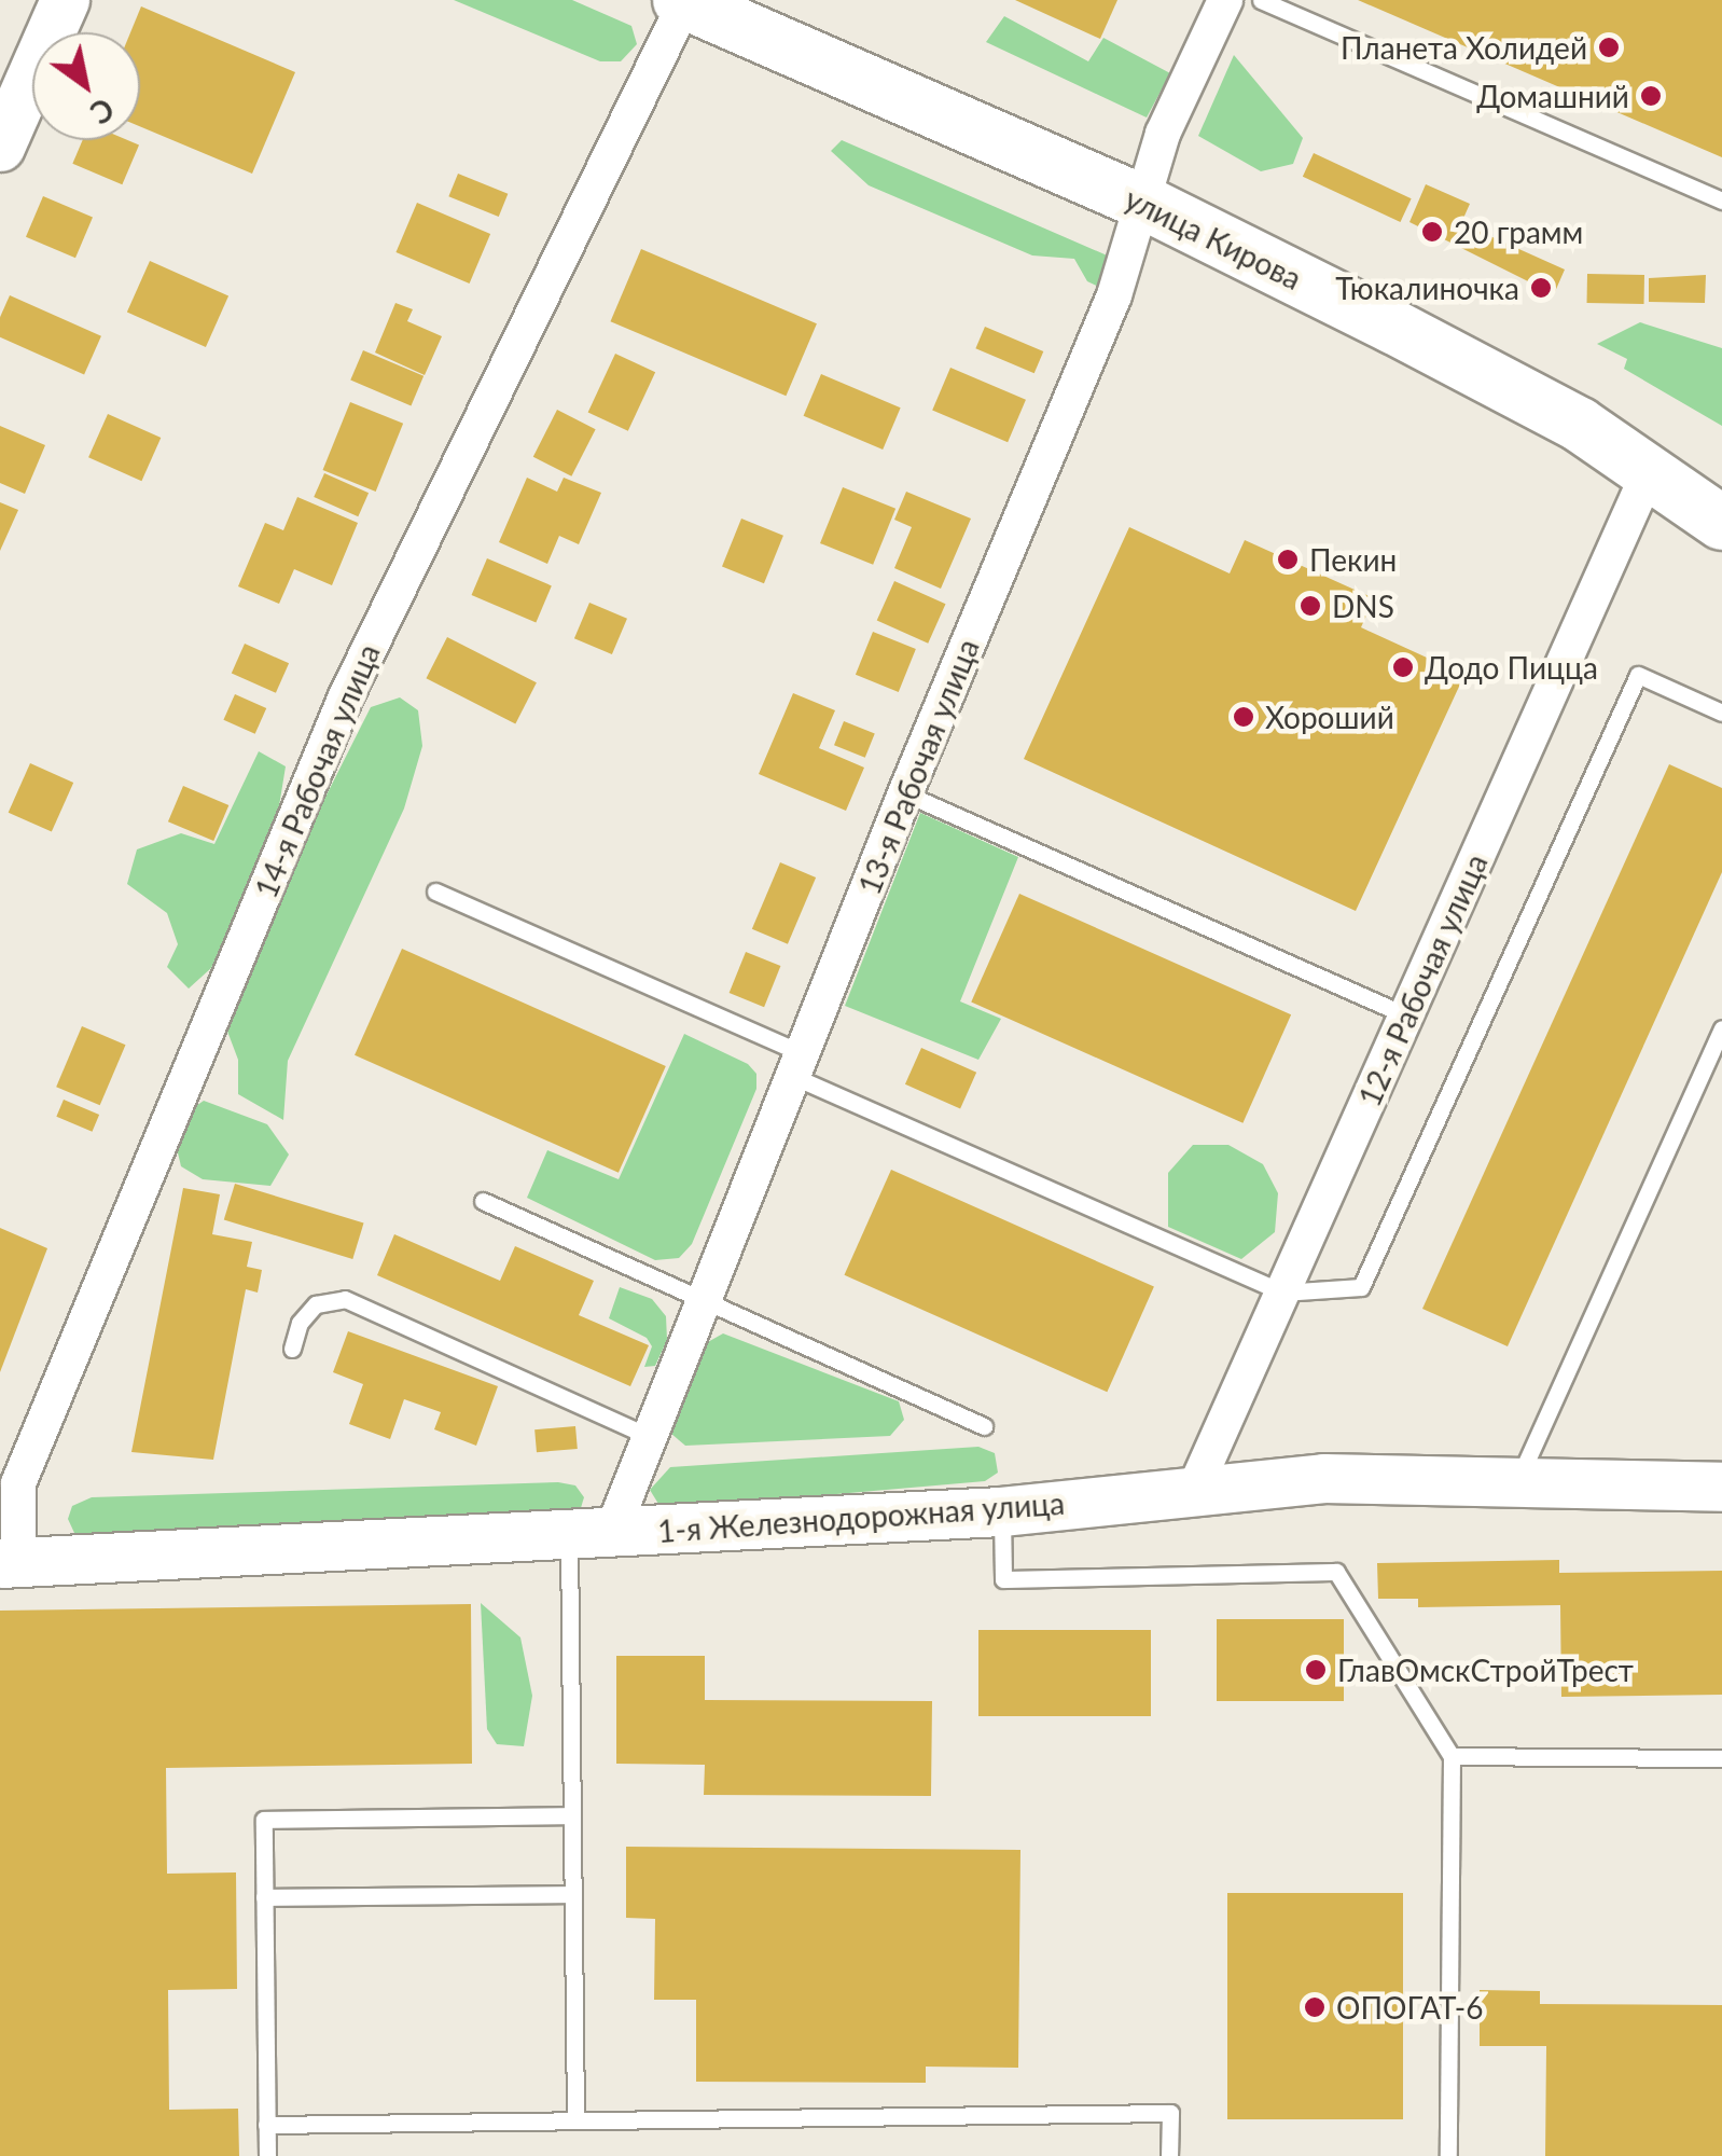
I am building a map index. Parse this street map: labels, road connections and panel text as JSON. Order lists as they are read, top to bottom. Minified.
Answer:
{"streets":{"main road":["улица Кирова"],"street":["13-я Рабочая улица","14-я Рабочая улица","12-я Рабочая улица","1-я Железнодорожная улица"]},"crossings":[["улица Кирова","13-я Рабочая улица"],["улица Кирова","14-я Рабочая улица"],["улица Кирова","12-я Рабочая улица"],["13-я Рабочая улица","1-я Железнодорожная улица"],["14-я Рабочая улица","1-я Железнодорожная улица"],["12-я Рабочая улица","1-я Железнодорожная улица"]],"places":["Планета Холидей","Домашний","20 грамм","Тюкалиночка","Пекин","DNS","Додо Пицца","Хороший","ГлавОмскСтройТрест","ОПОГАТ-6"],"north":"bottom right"}
